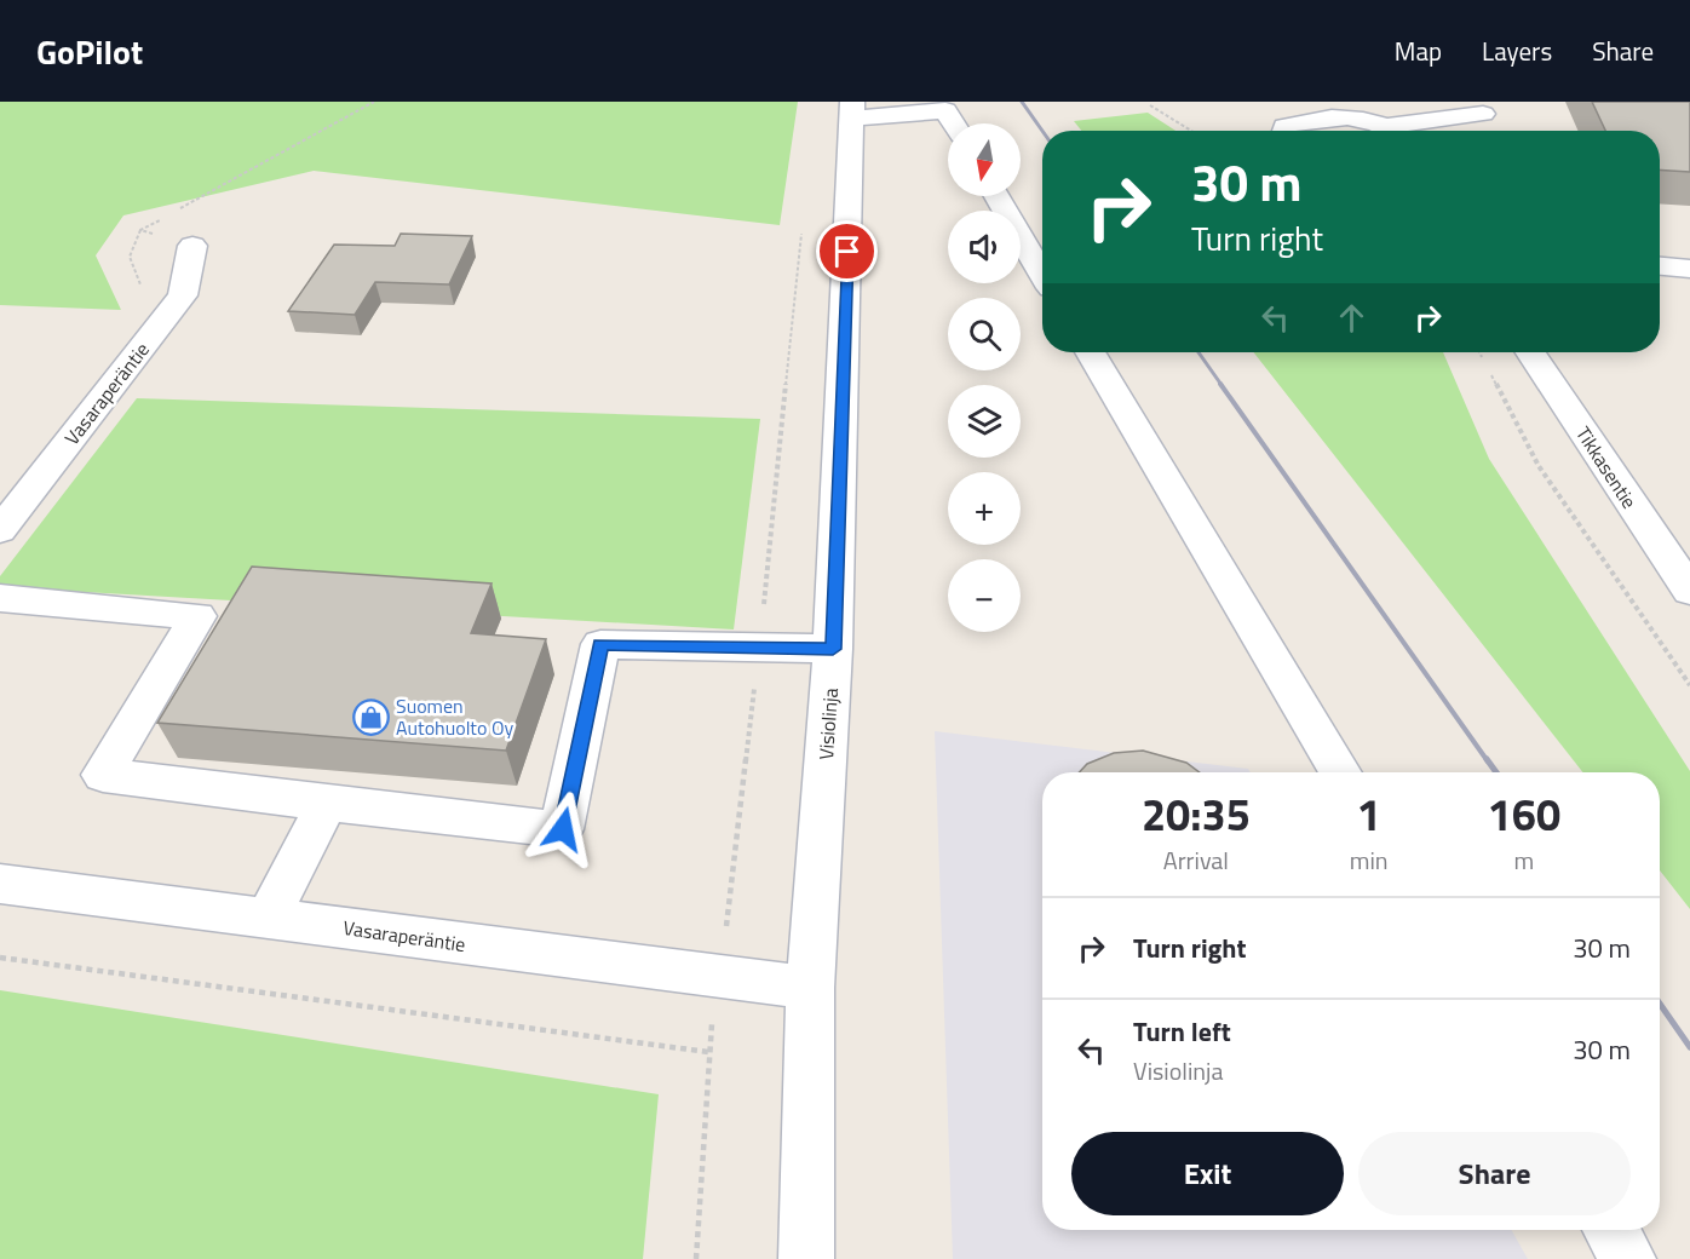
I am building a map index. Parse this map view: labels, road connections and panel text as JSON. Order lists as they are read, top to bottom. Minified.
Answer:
{"streets":{"street":["Vasaraperäntie","Tikkasentie","Visiolinja"]},"crossings":[["Vasaraperäntie","Visiolinja"]],"places":{"shop":["Suomen Autohuolto Oy"]},"north":"bottom","page":{"header":"GoPilot","nav":["Map","Layers","Share"],"map_buttons":["+","−"],"turn":["30 m","Turn right"],"eta":["20:35","Arrival","1","min","160","m"],"list":[{"name":"Turn right","value":"30 m"},{"name":"Turn left","note":"Visiolinja","value":"30 m"}],"buttons":["Exit","Share"]}}
